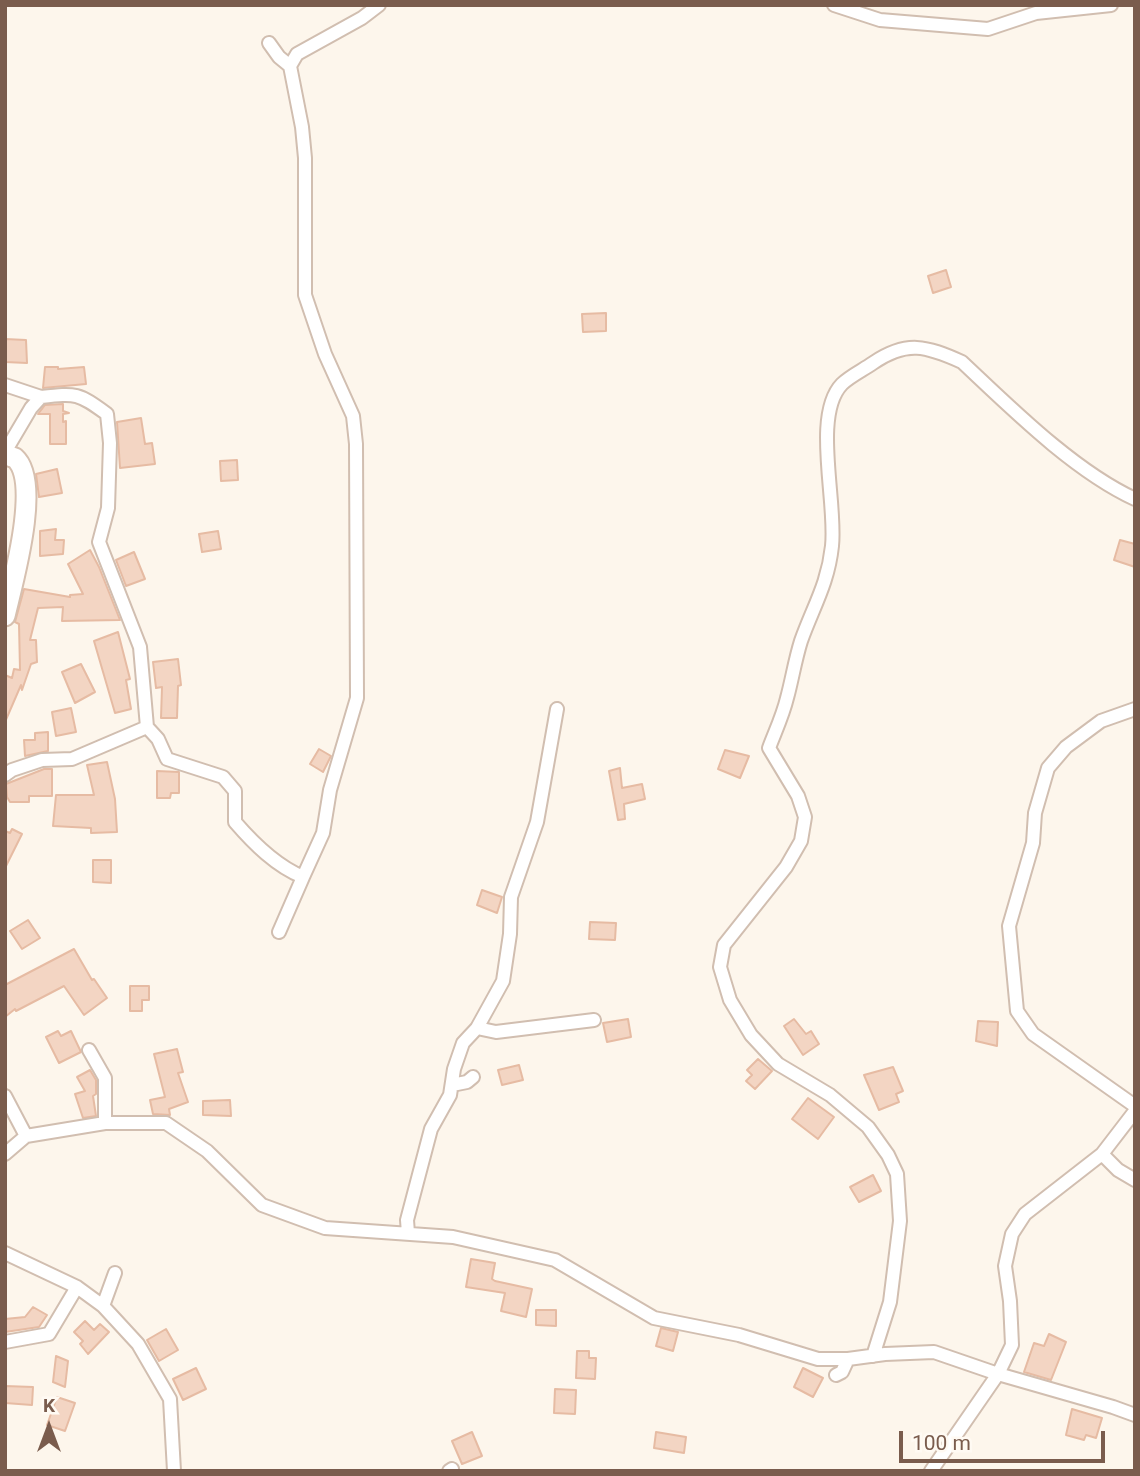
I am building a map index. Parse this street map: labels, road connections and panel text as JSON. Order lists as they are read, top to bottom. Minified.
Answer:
{"scale_bar":"100 m","north":"top"}
